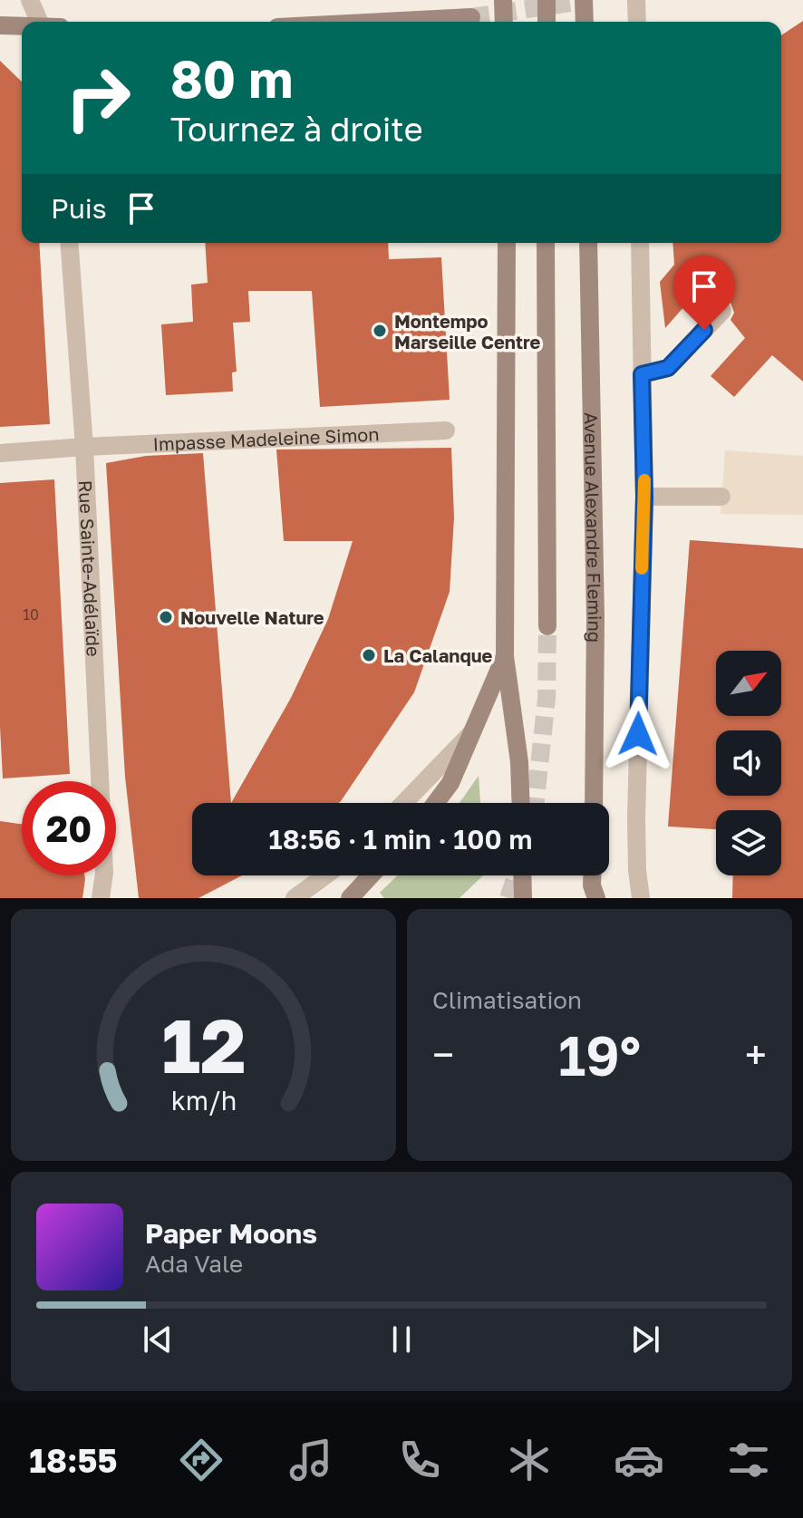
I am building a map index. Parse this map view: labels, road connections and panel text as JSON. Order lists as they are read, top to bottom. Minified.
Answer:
{"streets":{"main road":["Avenue Alexandre Fleming"],"street":["Impasse Madeleine Simon","Rue Sainte-Adélaïde"]},"crossings":[["Impasse Madeleine Simon","Rue Sainte-Adélaïde"]],"places":["Montempo Marseille Centre","Nouvelle Nature","La Calanque"],"house_numbers":["10"],"north":"top right","page":{"turn":["80 m","Tournez à droite"],"then":"Puis","limit":"20","trip":"18:56 · 1 min · 100 m","tile":"Climatisation","heat":["−","19°","+"],"song":["Paper Moons","Ada Vale"],"tabs":"18:55","gauge":["12","km/h"]}}
